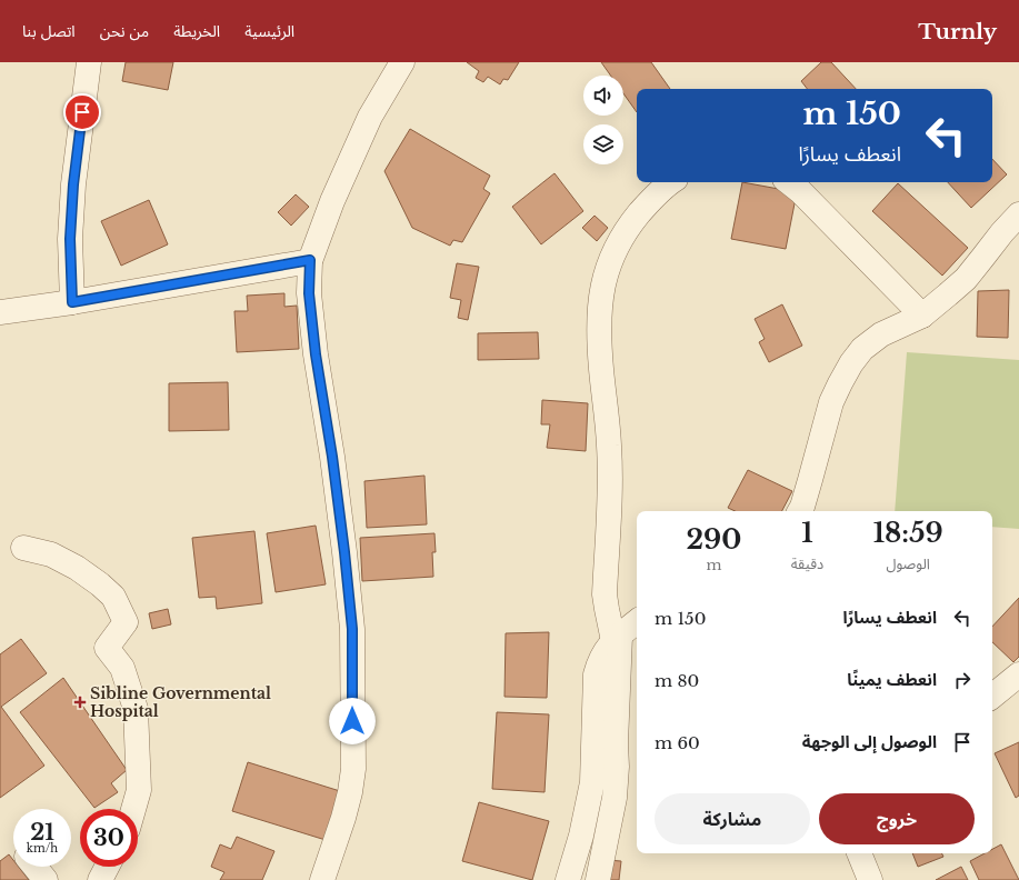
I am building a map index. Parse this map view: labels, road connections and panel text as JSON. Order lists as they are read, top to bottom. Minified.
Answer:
{"places":{"health":["Sibline Governmental Hospital"]},"page":{"header":"Turnly","nav":["الرئيسية","الخريطة","من نحن","اتصل بنا"],"turn":["150 m","انعطف يسارًا"],"eta":["18:59","الوصول","1","دقيقة","290","m"],"list":[{"name":"انعطف يسارًا","value":"150 m"},{"name":"انعطف يمينًا","value":"80 m"},{"name":"الوصول إلى الوجهة","value":"60 m"}],"buttons":["خروج","مشاركة"],"speed":"21 km/h","limit":"30"}}
